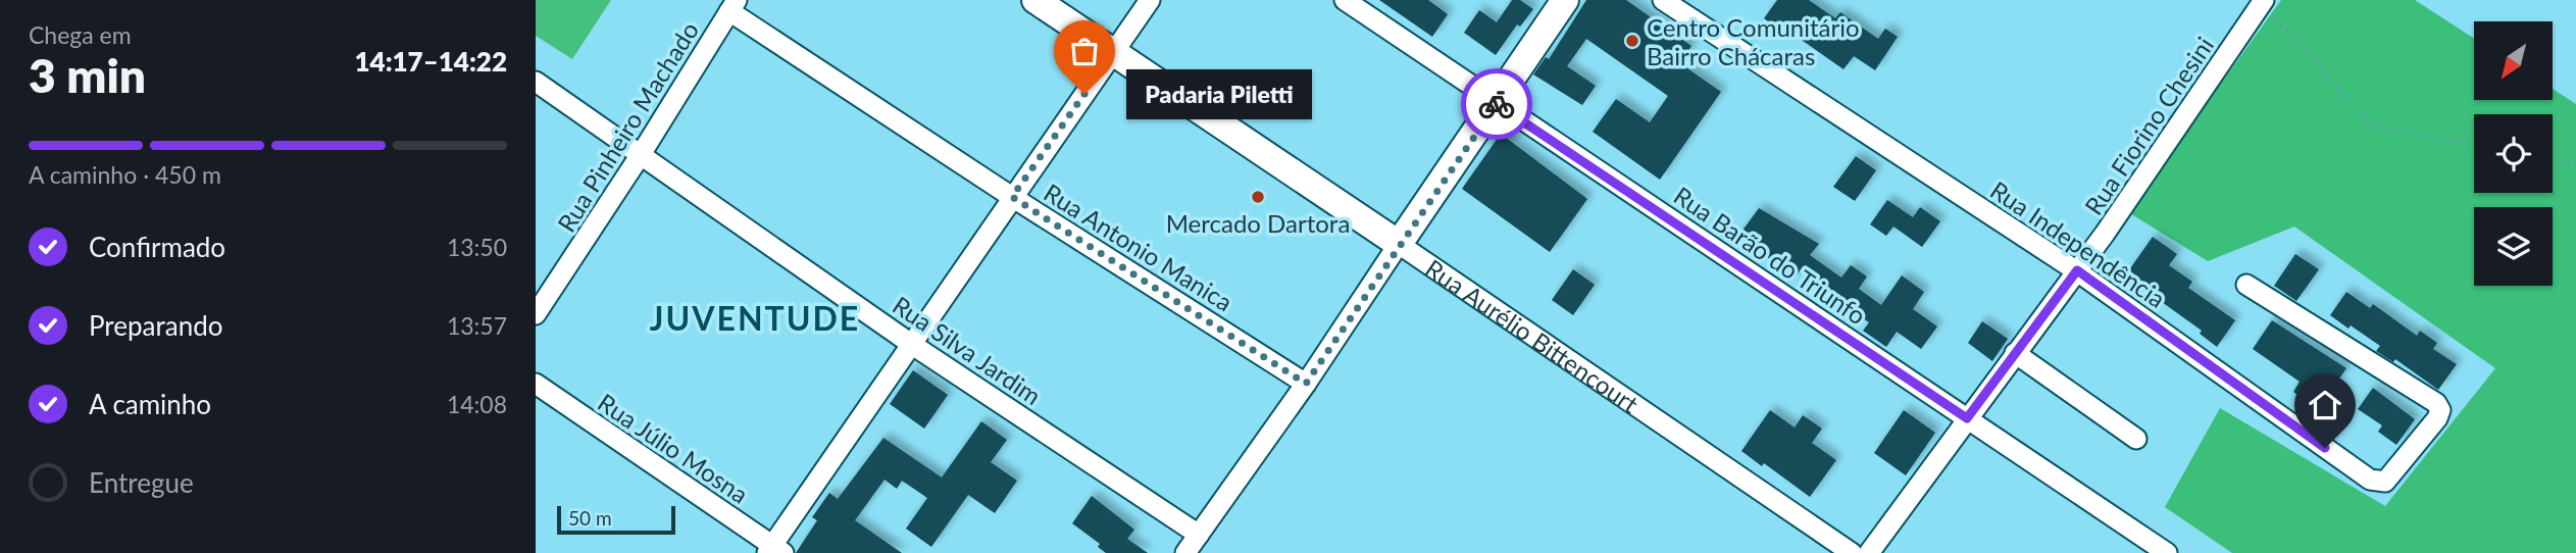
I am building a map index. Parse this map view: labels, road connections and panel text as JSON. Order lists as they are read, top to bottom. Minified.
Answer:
{"streets":{"street":["Rua Fiorino Chesini","Rua Pinheiro Machado","Rua Independência","Rua Antonio Manica","Rua Barão do Triunfo","Rua Aurélio Bittencourt","Rua Silva Jardim","Rua Júlio Mosna"]},"crossings":[["Rua Fiorino Chesini","Rua Independência"],["Rua Fiorino Chesini","Rua Barão do Triunfo"],["Rua Pinheiro Machado","Rua Antonio Manica"],["Rua Pinheiro Machado","Rua Silva Jardim"]],"districts":["JUVENTUDE"],"places":["Centro Comunitário Bairro Chácaras","Padaria Piletti","Mercado Dartora"],"scale_bar":"50 m","north":"bottom left","page":{"heading":["3 min","Chega em","14:17–14:22"],"bubble":"Padaria Piletti","bar":"A caminho · 450 m","list":[["Confirmado","13:50"],["Preparando","13:57"],["A caminho","14:08"],"Entregue"],"scale":"50 m"}}
